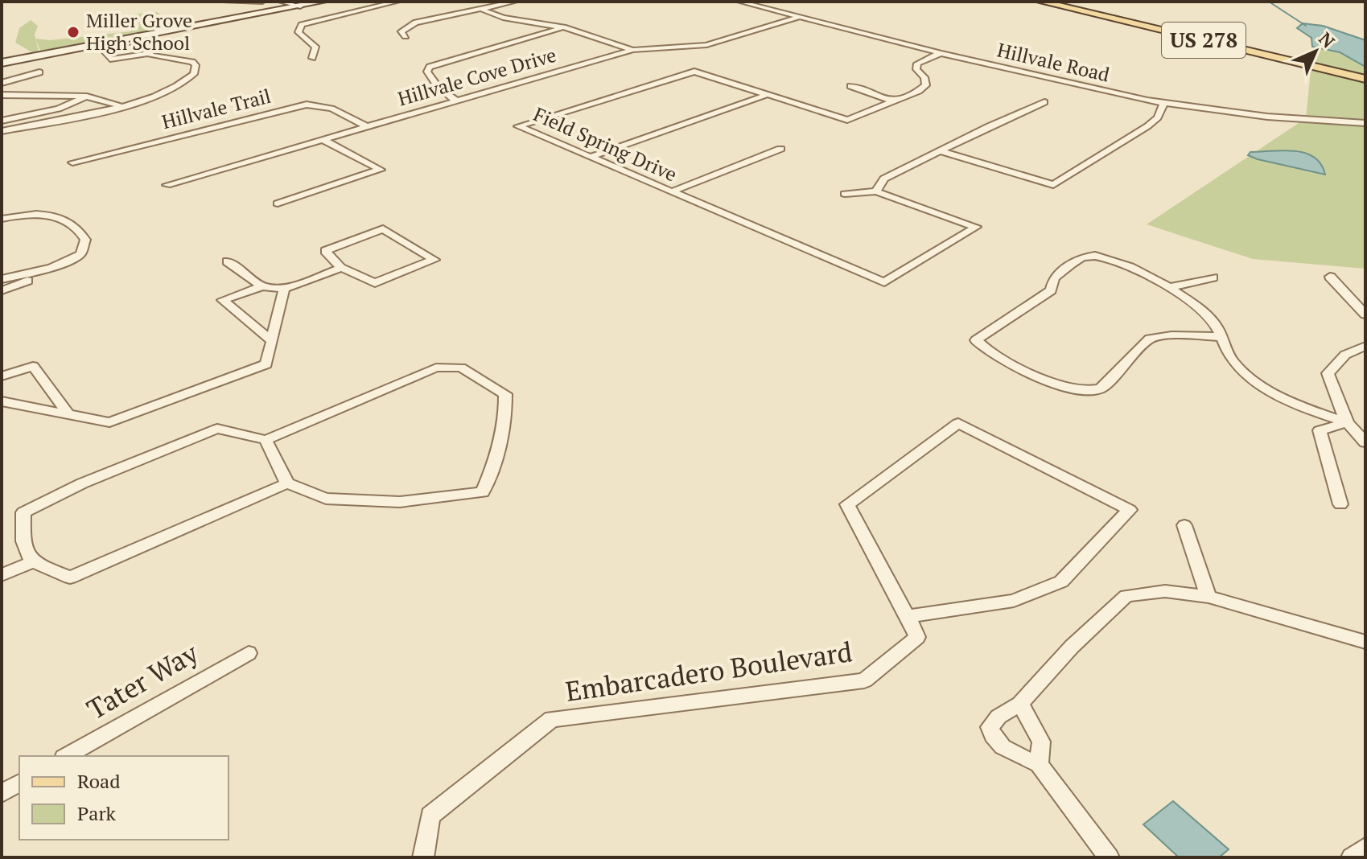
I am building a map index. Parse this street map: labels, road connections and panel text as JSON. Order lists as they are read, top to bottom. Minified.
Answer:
{"streets":{"main road":["US 278"],"street":["Hillvale Road","Hillvale Cove Drive","Hillvale Trail","Field Spring Drive","Embarcadero Boulevard","Tater Way"]},"crossings":[["Hillvale Road","Hillvale Cove Drive"],["Hillvale Road","Field Spring Drive"],["Hillvale Cove Drive","Hillvale Trail"]],"places":["Miller Grove High School"],"legend":["Road","Park"],"north":"top right"}
